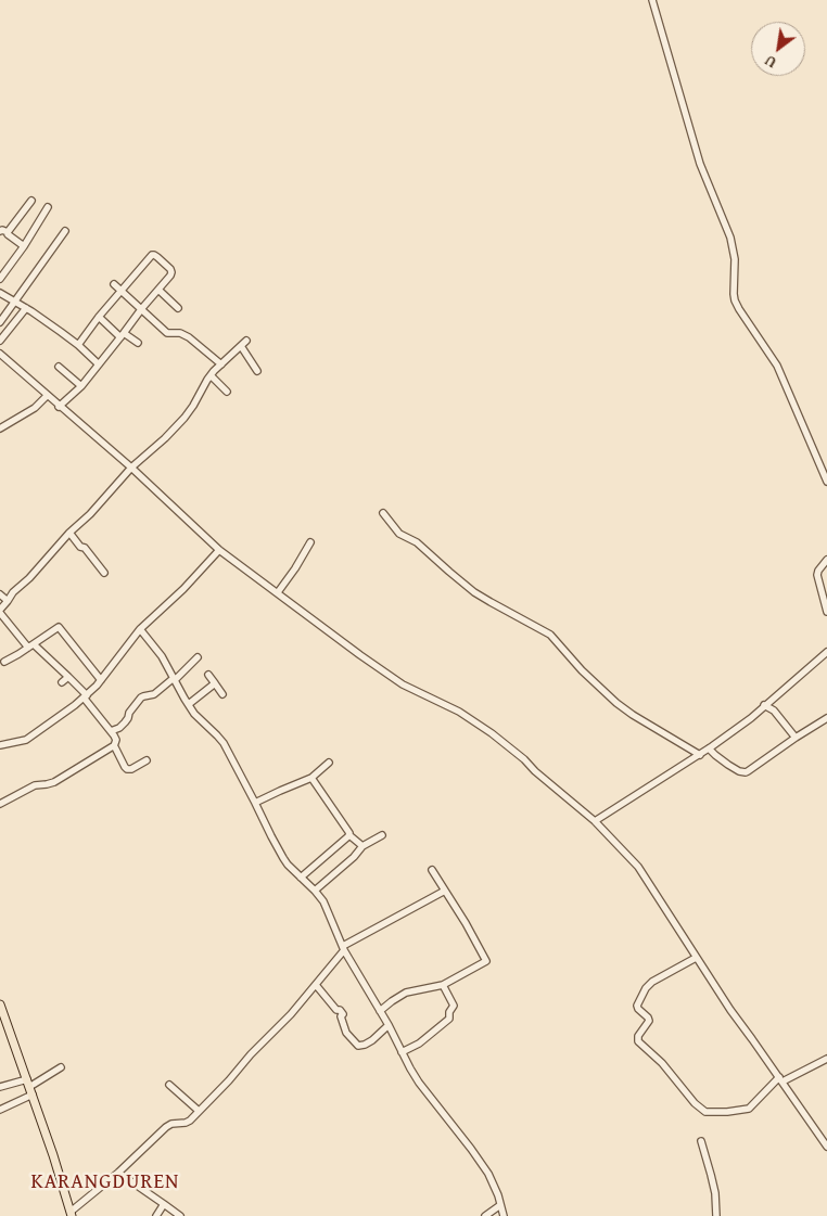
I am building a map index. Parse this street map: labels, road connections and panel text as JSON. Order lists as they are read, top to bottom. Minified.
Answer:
{"districts":["KARANGDUREN"],"north":"bottom left"}
